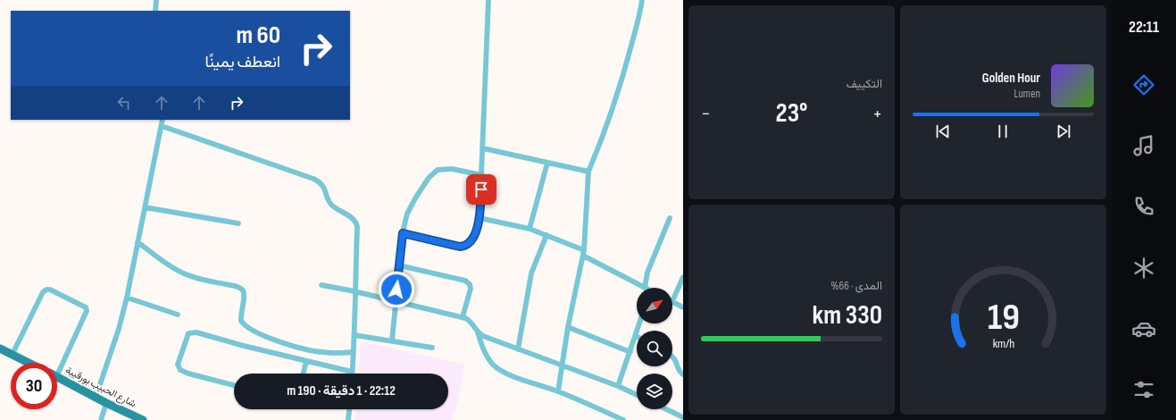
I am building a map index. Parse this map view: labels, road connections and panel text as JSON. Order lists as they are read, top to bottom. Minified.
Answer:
{"streets":{"main road":["شارع الحبيب بورقيبة"]},"north":"top right","page":{"tabs":"22:11","tile":["التكييف",["المدى · 66%","330 km"]],"turn":["60 m","انعطف يمينًا"],"song":["Golden Hour","Lumen"],"heat":["−","23°","+"],"limit":"30","trip":"22:12 · 1 دقيقة · 190 m","gauge":["19","km/h"]}}
